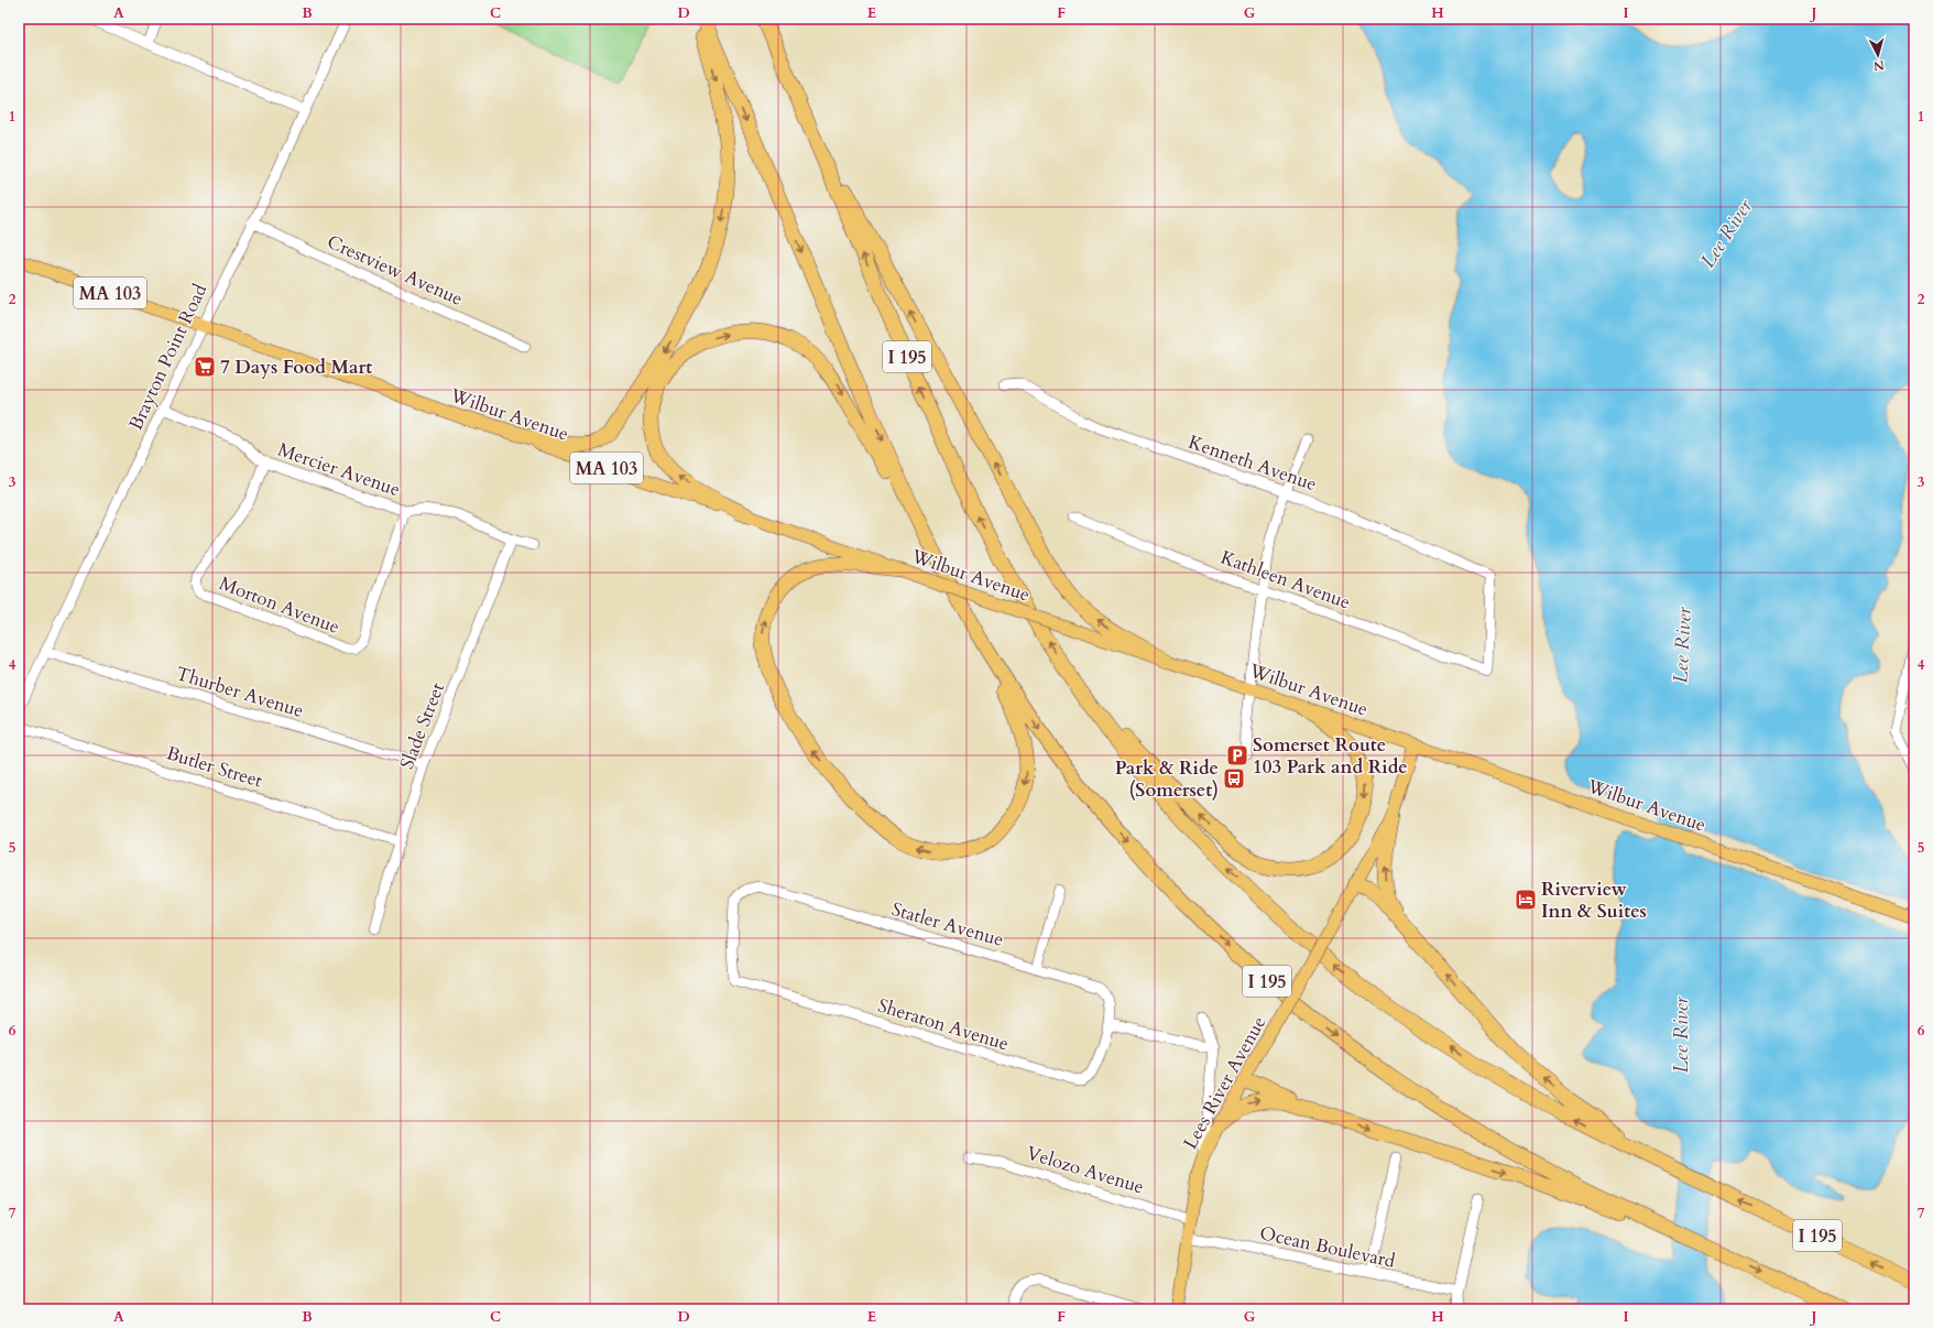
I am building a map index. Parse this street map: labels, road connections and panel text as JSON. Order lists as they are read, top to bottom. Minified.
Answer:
{"streets":{"highway":["I 195"],"main road":["MA 103","Wilbur Avenue","Lees River Avenue"],"street":["Crestview Avenue","Brayton Point Road","Kenneth Avenue","Mercier Avenue","Kathleen Avenue","Morton Avenue","Thurber Avenue","Slade Street","Butler Street","Statler Avenue","Sheraton Avenue","Velozo Avenue","Ocean Boulevard"]},"crossings":[["Crestview Avenue","Brayton Point Road"],["Brayton Point Road","Wilbur Avenue"],["Brayton Point Road","Mercier Avenue"],["Brayton Point Road","Thurber Avenue"],["Wilbur Avenue","Lees River Avenue"],["Kenneth Avenue","Kathleen Avenue"],["Mercier Avenue","Morton Avenue"],["Mercier Avenue","Slade Street"],["Thurber Avenue","Slade Street"],["Slade Street","Butler Street"],["Statler Avenue","Sheraton Avenue"],["Lees River Avenue","Velozo Avenue"],["Lees River Avenue","Ocean Boulevard"]],"water":["Lee River"],"places":{"supermarket":["7 Days Food Mart"],"parking":["Somerset Route 103 Park and Ride"],"bus stop":["Park & Ride (Somerset)"],"hotel":["Riverview Inn & Suites"]},"north":"bottom","grid":{"columns":["A","B","C","D","E","F","G","H","I","J"],"rows":["1","2","3","4","5","6","7"]}}
